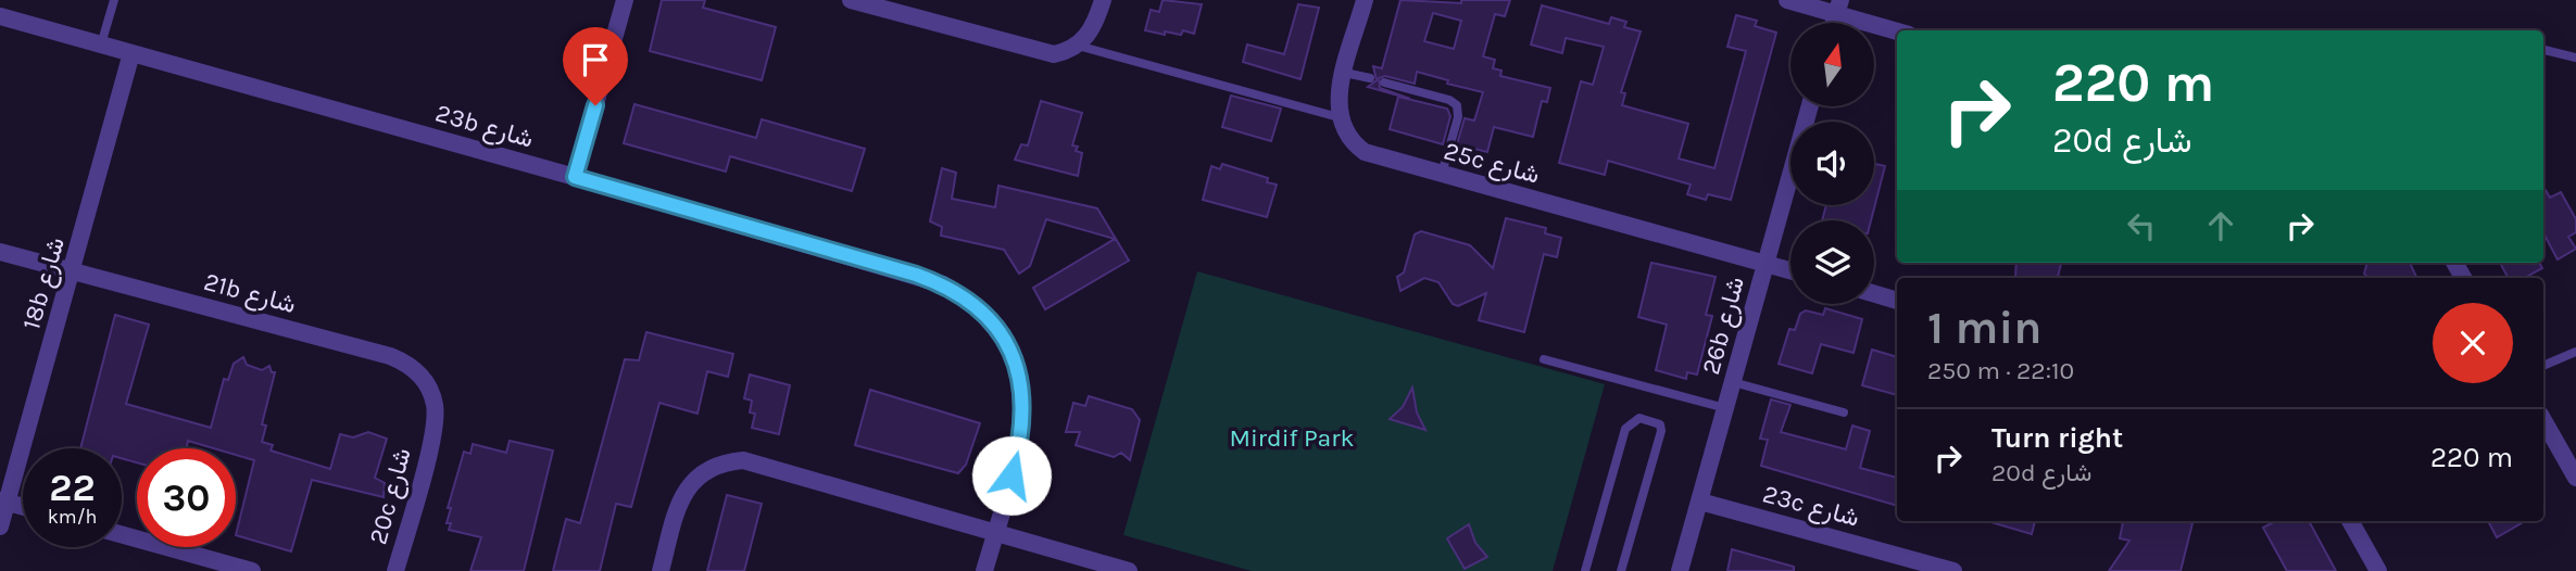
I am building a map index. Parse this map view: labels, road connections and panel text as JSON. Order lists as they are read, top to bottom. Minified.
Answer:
{"streets":{"street":["23b شارع","25c شارع","18b شارع","21b شارع","26b شارع","20c شارع","23c شارع"]},"crossings":[["23b شارع","18b شارع"],["25c شارع","26b شارع"],["18b شارع","21b شارع"],["21b شارع","20c شارع"],["26b شارع","23c شارع"]],"parks":["Mirdif Park"],"north":"top","page":{"turn":["220 m","20d شارع"],"heading":["1 min","250 m · 22:10"],"list":[{"name":"Turn right","note":"20d شارع","value":"220 m"}],"speed":"22 km/h","limit":"30"}}
